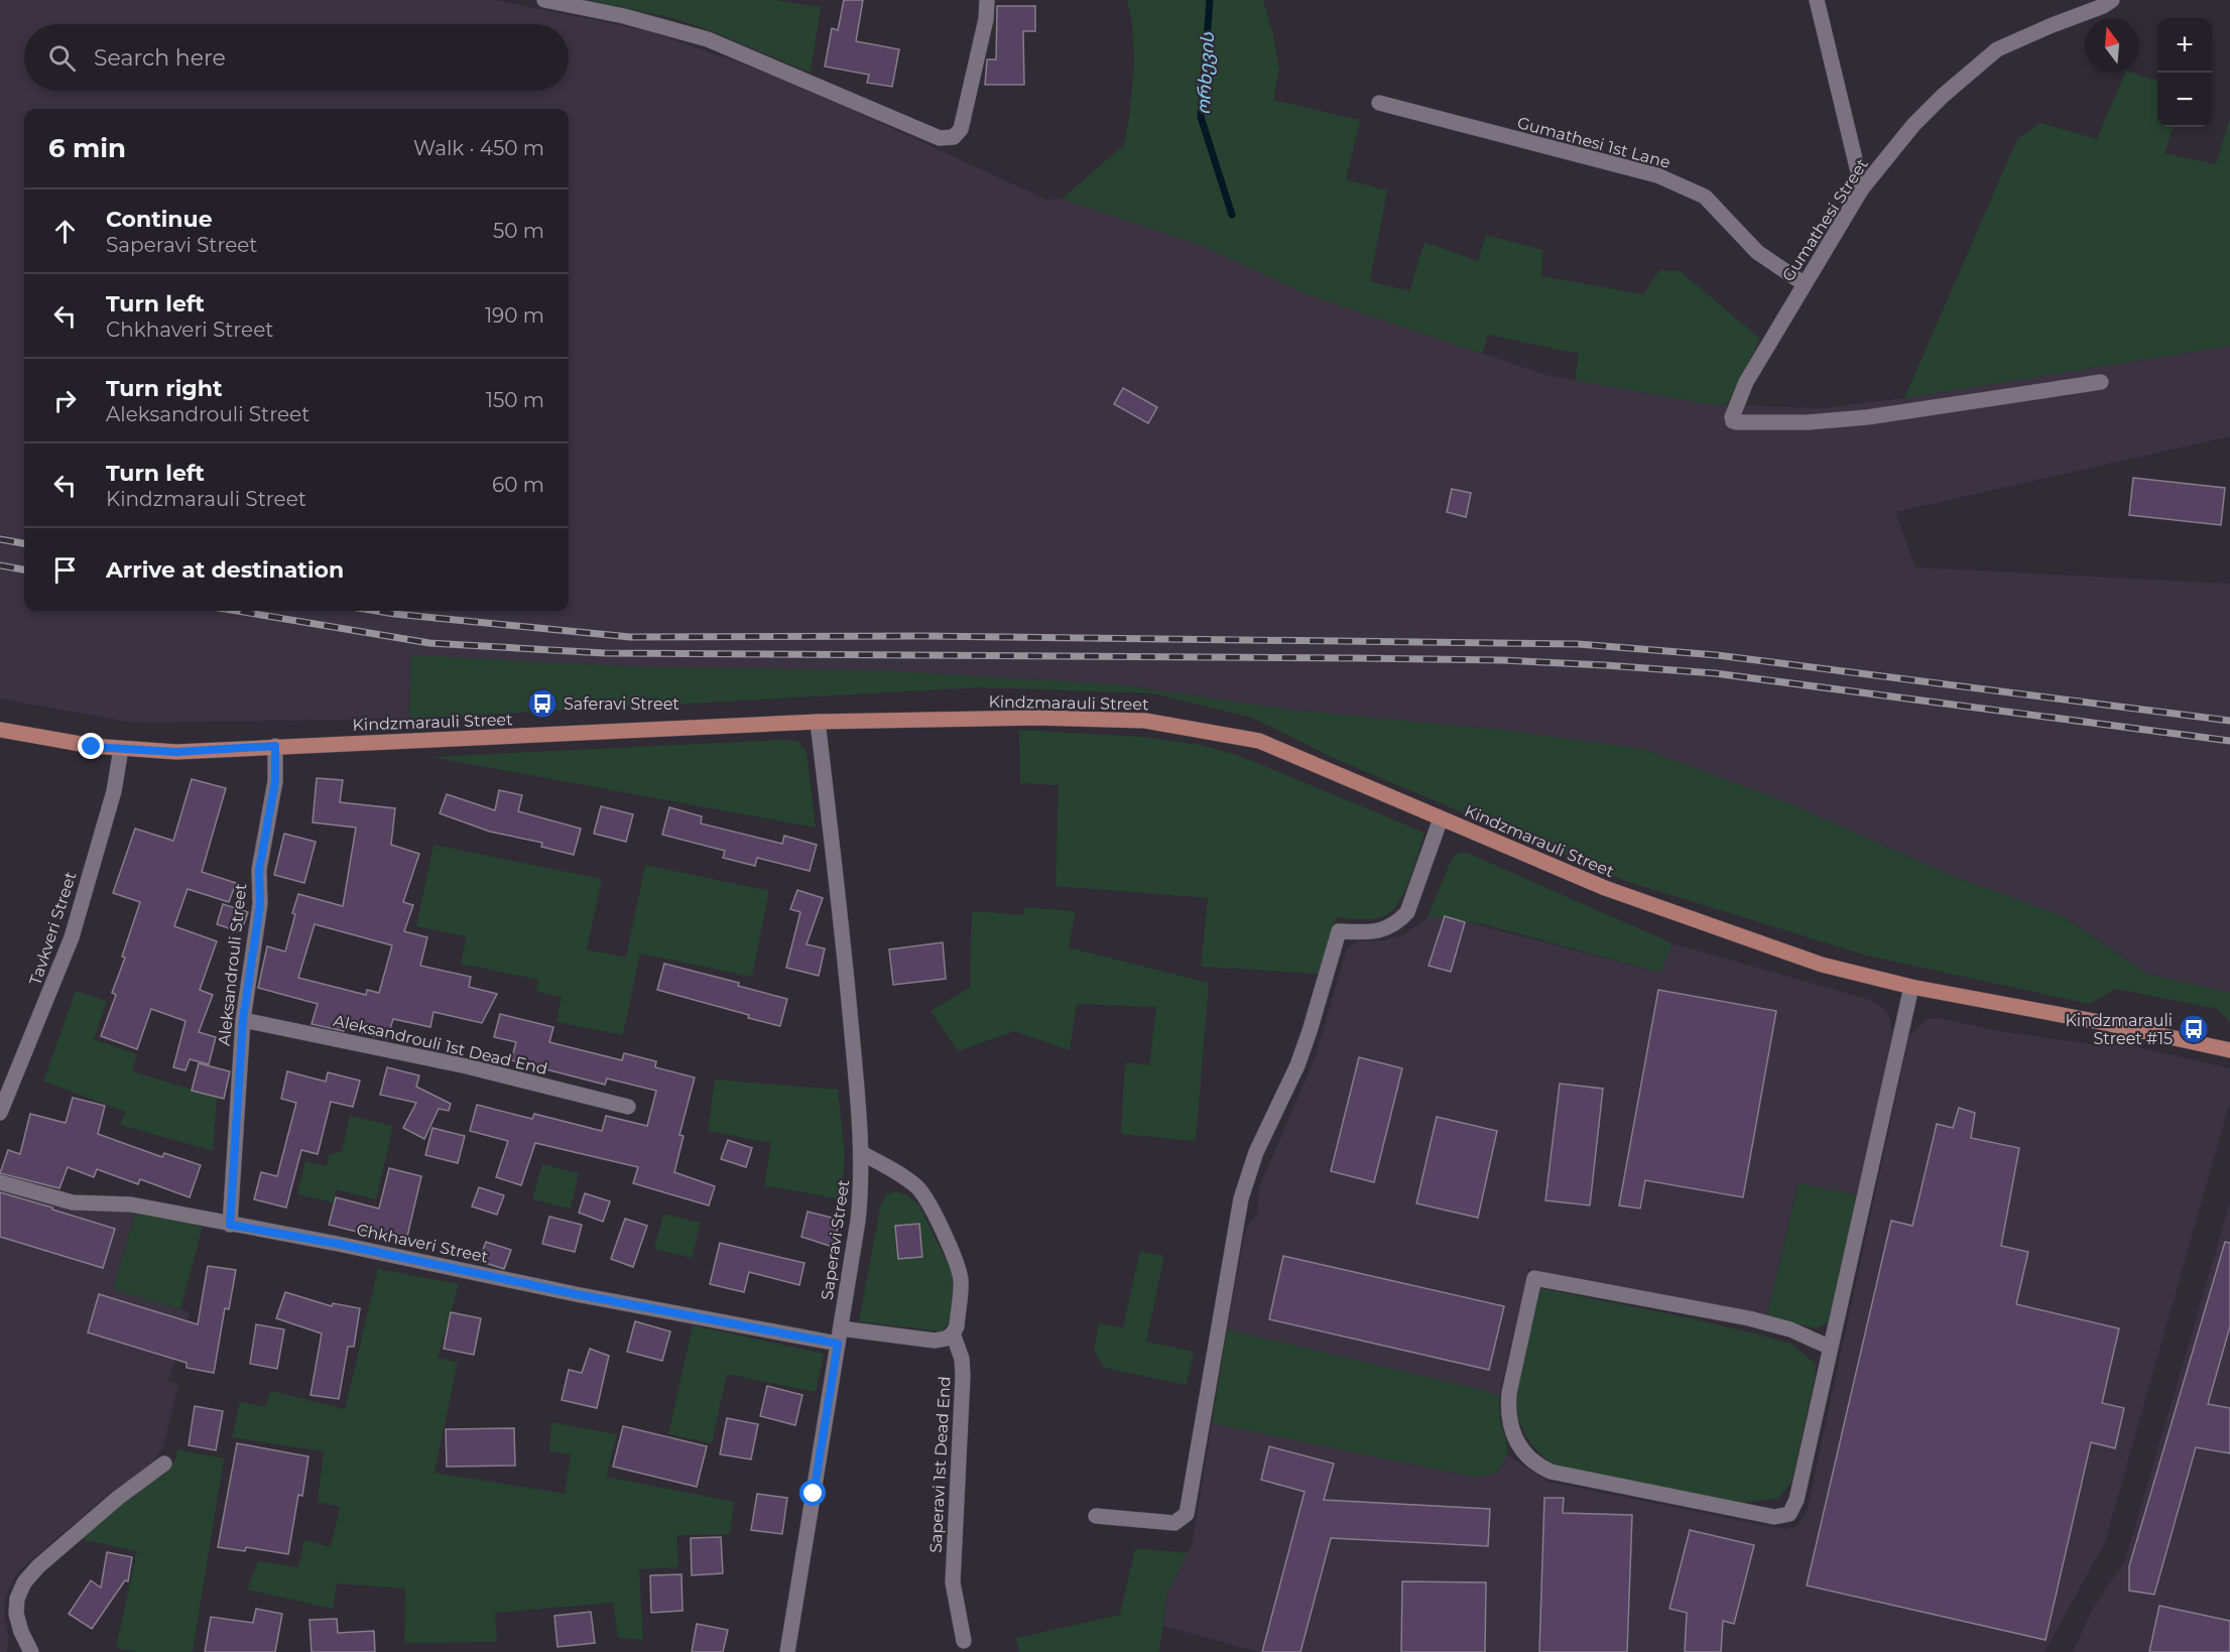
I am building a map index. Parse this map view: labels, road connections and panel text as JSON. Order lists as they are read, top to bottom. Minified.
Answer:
{"streets":{"main road":["Kindzmarauli Street"],"street":["Gumathesi 1st Lane","Gumathesi Street","Tavkveri Street","Aleksandrouli Street","Aleksandrouli 1st Dead End","Saperavi Street","Chkhaveri Street","Saperavi 1st Dead End"]},"crossings":[["Gumathesi 1st Lane","Gumathesi Street"],["Kindzmarauli Street","Tavkveri Street"],["Kindzmarauli Street","Aleksandrouli Street"],["Kindzmarauli Street","Saperavi Street"],["Aleksandrouli Street","Aleksandrouli 1st Dead End"],["Aleksandrouli Street","Chkhaveri Street"],["Saperavi Street","Chkhaveri Street"]],"water":["ორხევის"],"places":{"bus stop":["Saferavi Street","Kindzmarauli Street #15"]},"north":"top","page":{"map_buttons":["+","−"],"search":"Search here","heading":["6 min","Walk · 450 m"],"list":[["Continue","Saperavi Street","50 m"],["Turn left","Chkhaveri Street","190 m"],["Turn right","Aleksandrouli Street","150 m"],["Turn left","Kindzmarauli Street","60 m"],"Arrive at destination"]}}
